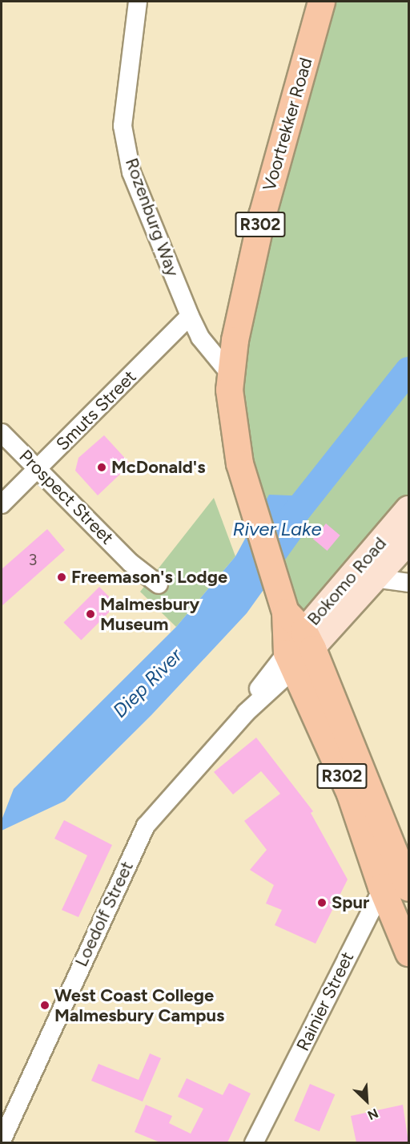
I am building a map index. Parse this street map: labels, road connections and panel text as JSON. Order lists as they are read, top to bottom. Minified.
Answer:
{"streets":{"main road":["Voortrekker Road","R302","Bokomo Road"],"street":["Rozenburg Way","Smuts Street","Prospect Street","Loedolf Street","Rainier Street"]},"crossings":[["Voortrekker Road","Rozenburg Way"],["Voortrekker Road","Bokomo Road"],["Voortrekker Road","Loedolf Street"],["Voortrekker Road","Rainier Street"],["Rozenburg Way","Smuts Street"],["Smuts Street","Prospect Street"]],"water":["River Lake","Diep River"],"places":["McDonald's","Freemason's Lodge","Malmesbury Museum","Spur","West Coast College Malmesbury Campus"],"house_numbers":["3"],"north":"bottom right"}
